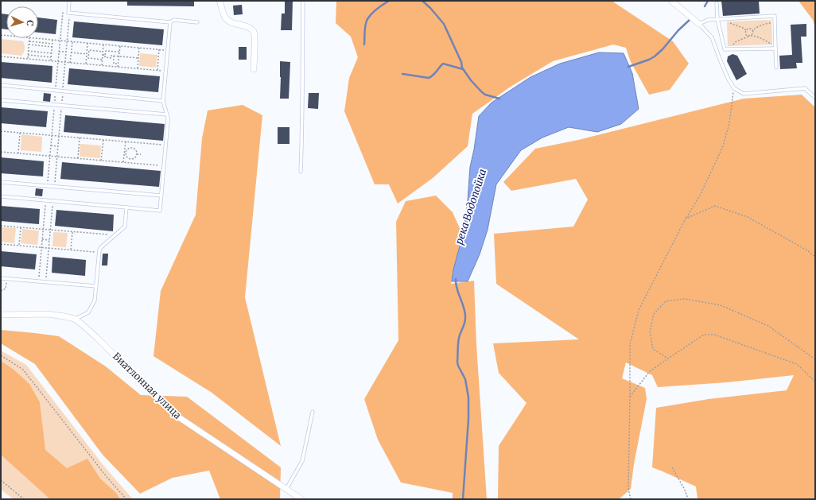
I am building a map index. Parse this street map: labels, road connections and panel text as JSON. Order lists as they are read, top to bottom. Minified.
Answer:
{"streets":{"street":["Биатлонная улица"]},"water":["река Водопойка"],"north":"right"}
